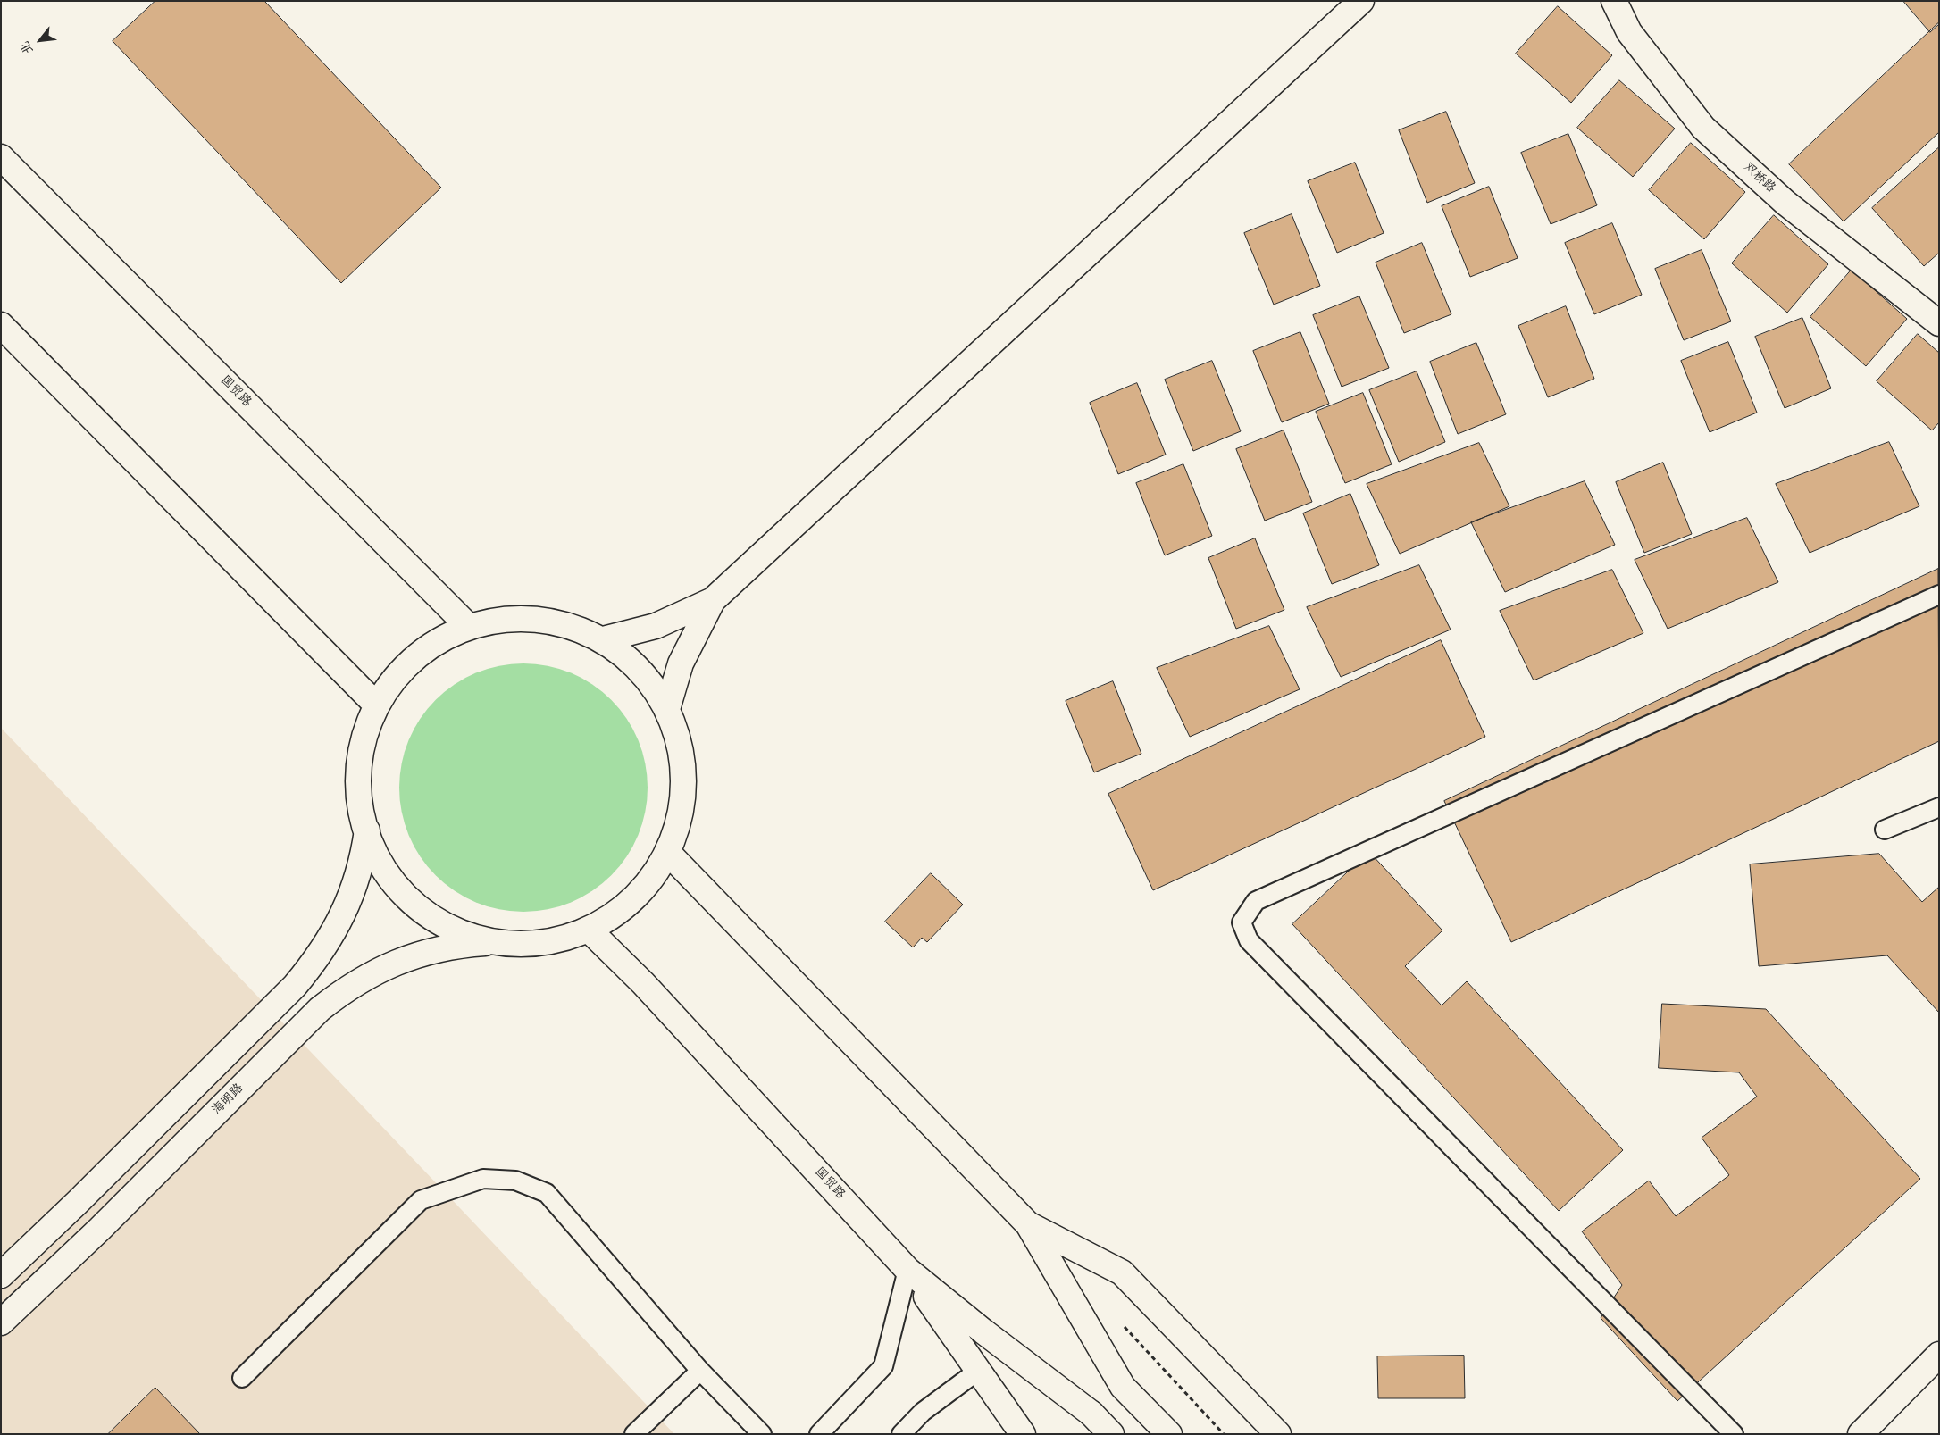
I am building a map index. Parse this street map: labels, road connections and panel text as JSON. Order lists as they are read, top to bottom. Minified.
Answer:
{"streets":{"main road":["双桥路","国贸路","海明路"]},"crossings":[["国贸路","海明路"]],"north":"bottom left"}
